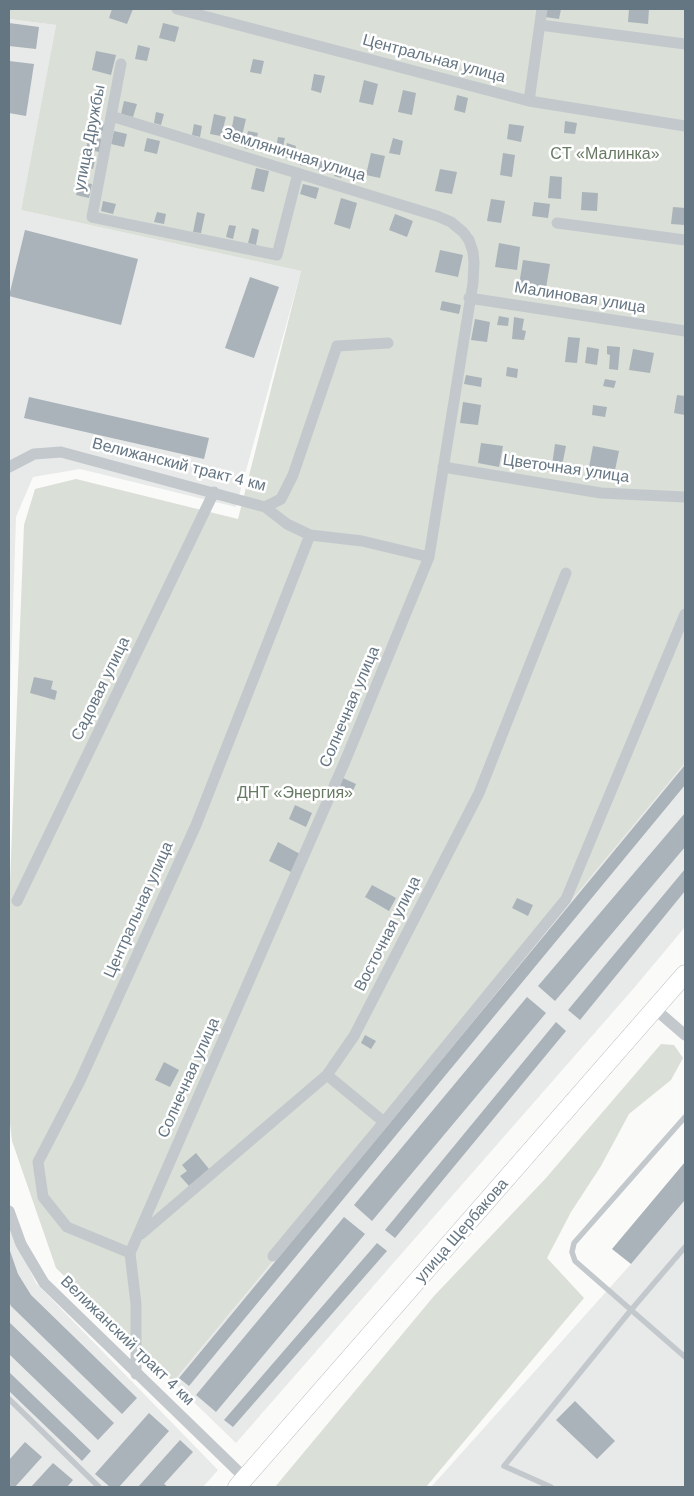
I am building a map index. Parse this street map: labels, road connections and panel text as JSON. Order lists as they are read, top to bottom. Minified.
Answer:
{"streets":{"main road":["улица Щербакова"],"street":["Центральная улица","улица Дружбы","Земляничная улица","Малиновая улица","Велижанский тракт 4 км","Цветочная улица","Садовая улица","Солнечная улица","Восточная улица"]},"crossings":[["Центральная улица","Солнечная улица"],["улица Дружбы","Земляничная улица"],["Земляничная улица","Солнечная улица"],["Малиновая улица","Солнечная улица"],["Велижанский тракт 4 км","Садовая улица"],["Велижанский тракт 4 км","улица Щербакова"],["Цветочная улица","Солнечная улица"],["Солнечная улица","Восточная улица"]],"parks":["CТ «Малинка»","ДНТ «Энергия»"]}
